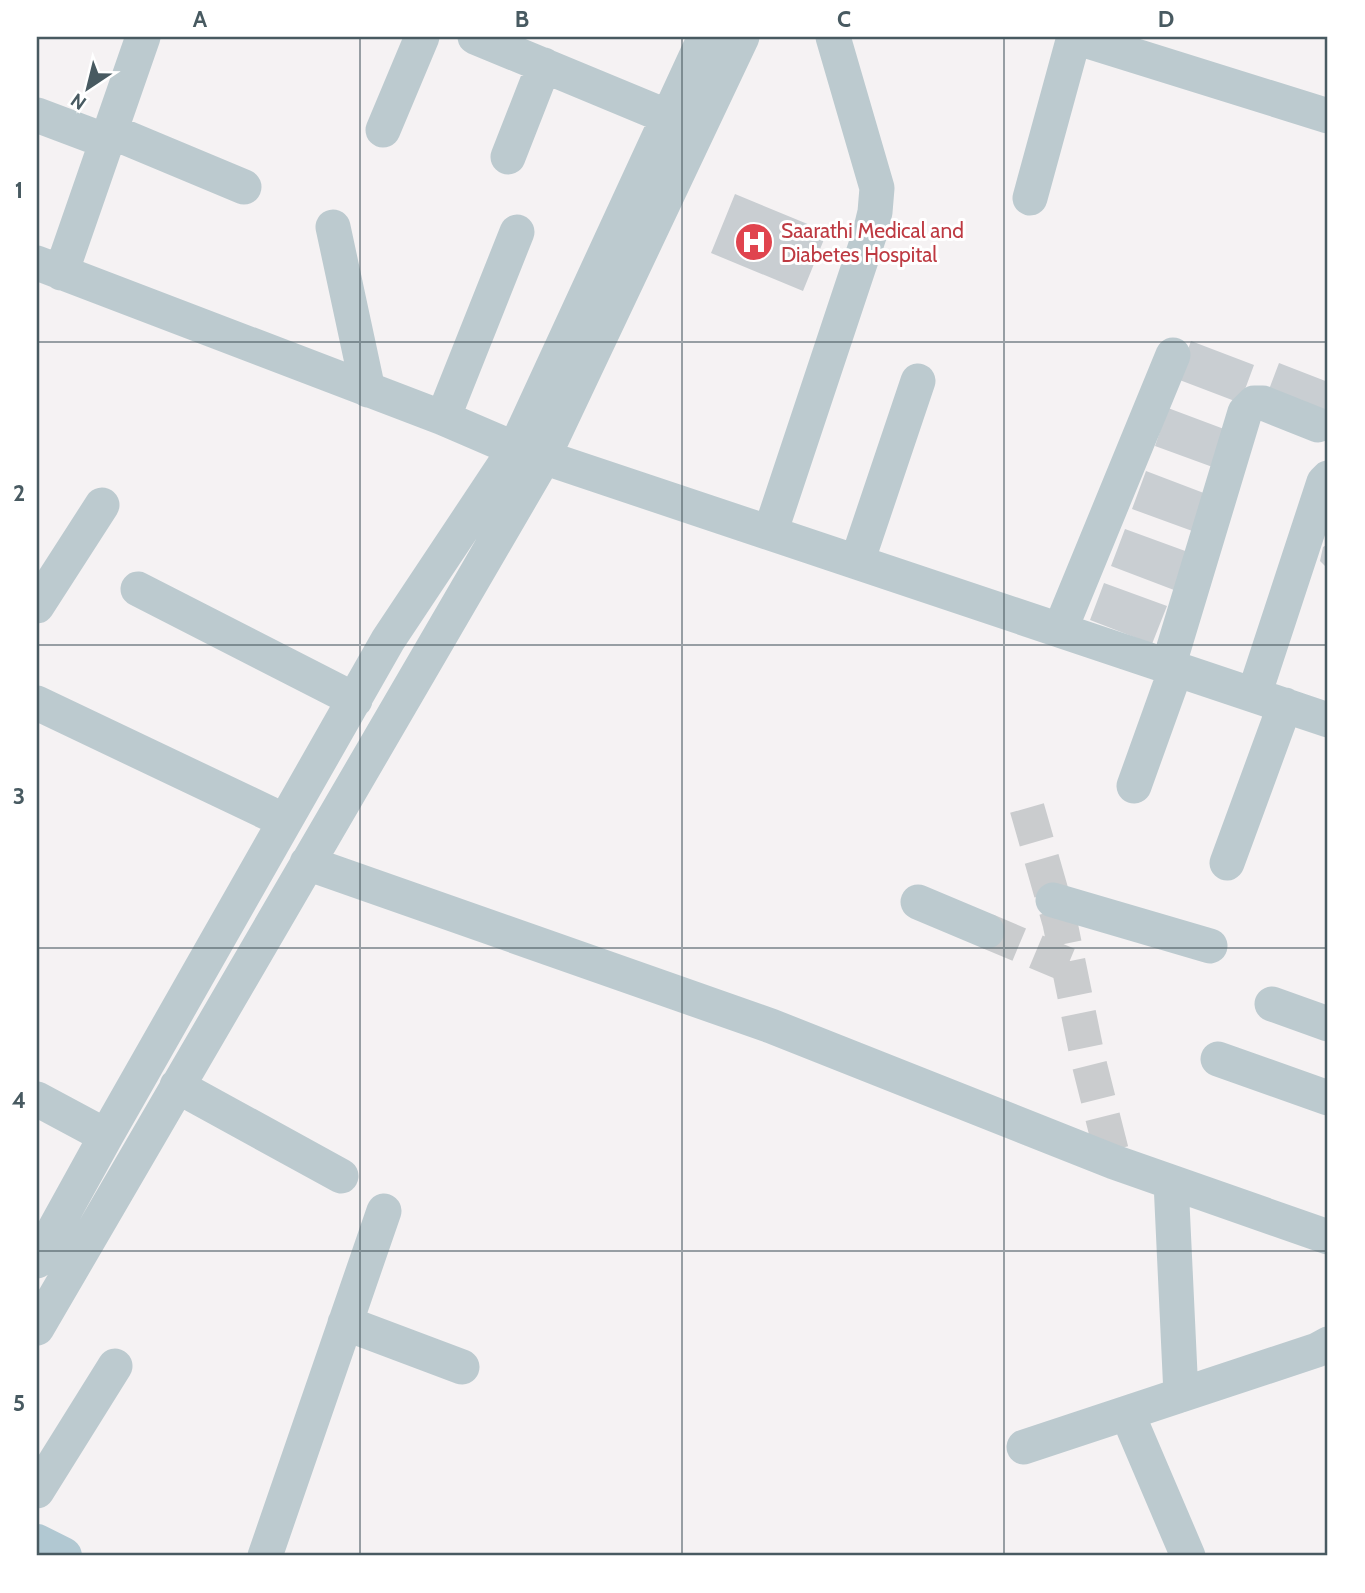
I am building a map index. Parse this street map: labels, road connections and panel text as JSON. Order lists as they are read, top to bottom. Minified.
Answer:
{"places":{"hospital":["Saarathi Medical and Diabetes Hospital"]},"north":"bottom left","grid":{"columns":["A","B","C","D"],"rows":["1","2","3","4","5"]}}
